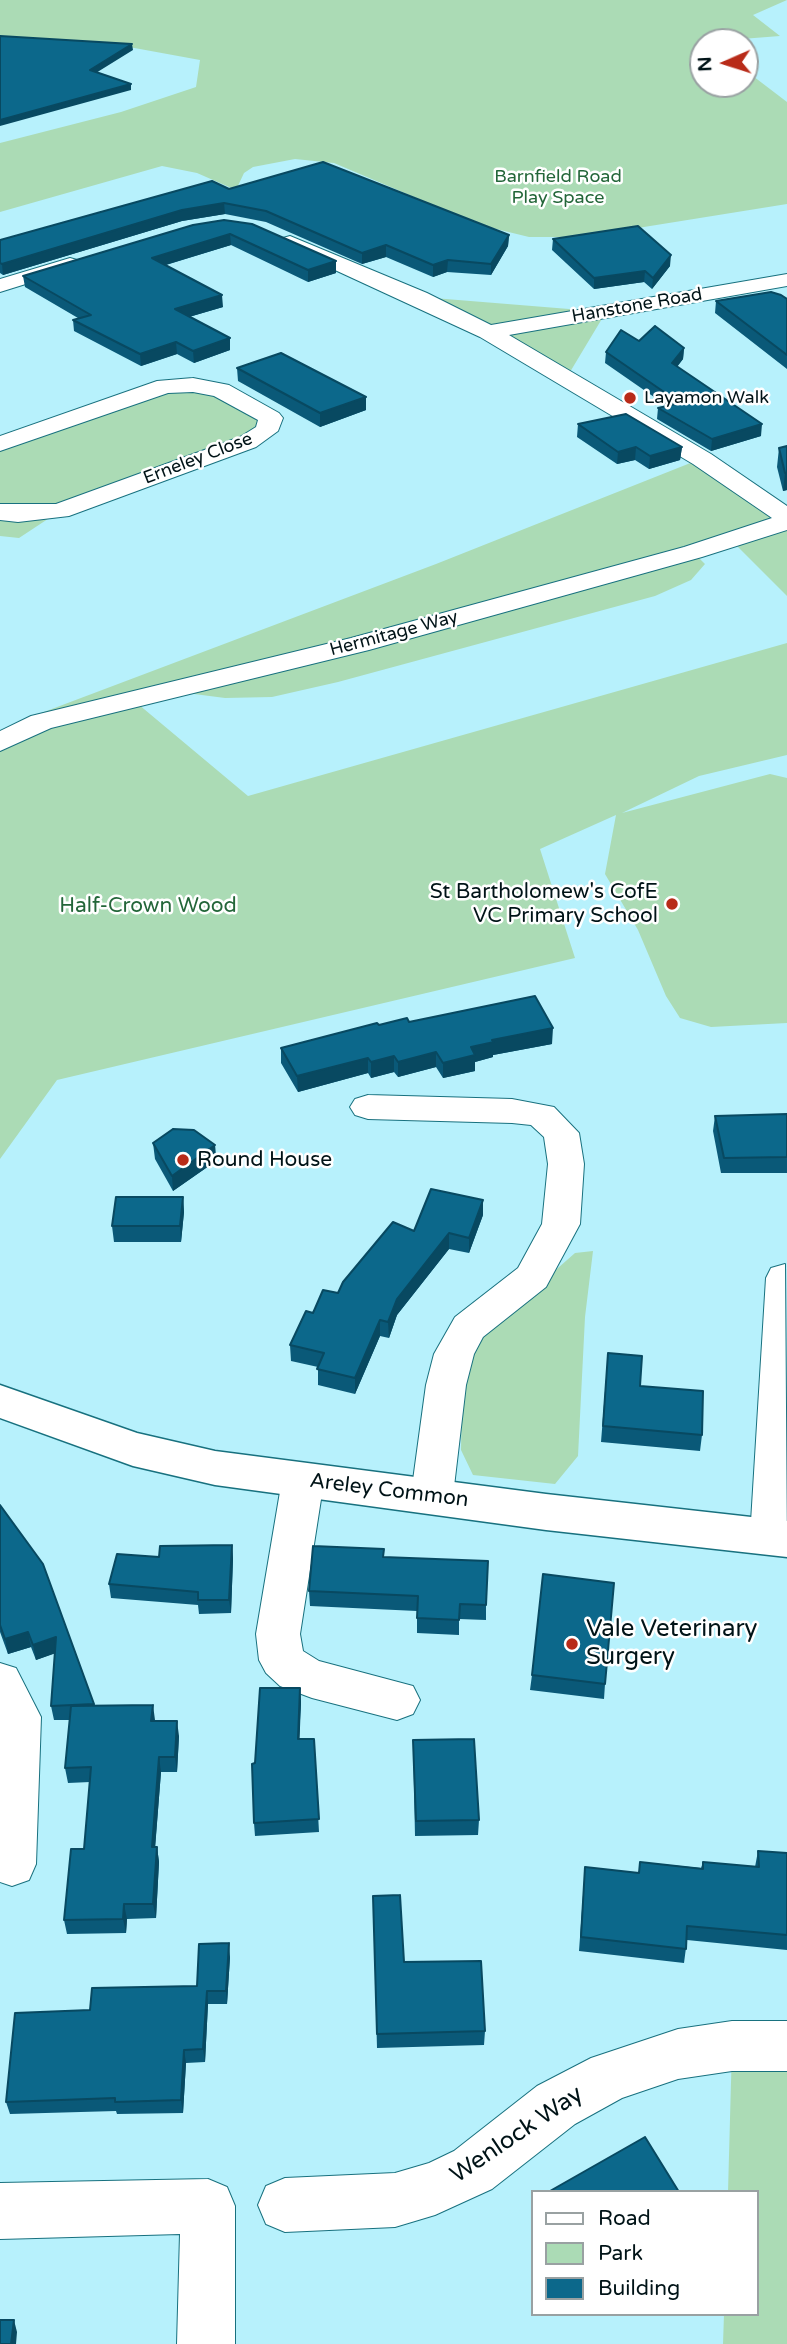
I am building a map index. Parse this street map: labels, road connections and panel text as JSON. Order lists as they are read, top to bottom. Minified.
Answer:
{"streets":{"main road":["Areley Common"],"street":["Hanstone Road","Erneley Close","Hermitage Way","Wenlock Way"]},"parks":["Barnfield Road Play Space","Half-Crown Wood"],"places":["Layamon Walk","St Bartholomew's CofE VC Primary School","Round House","Vale Veterinary Surgery"],"legend":["Road","Park","Building"],"north":"left"}
